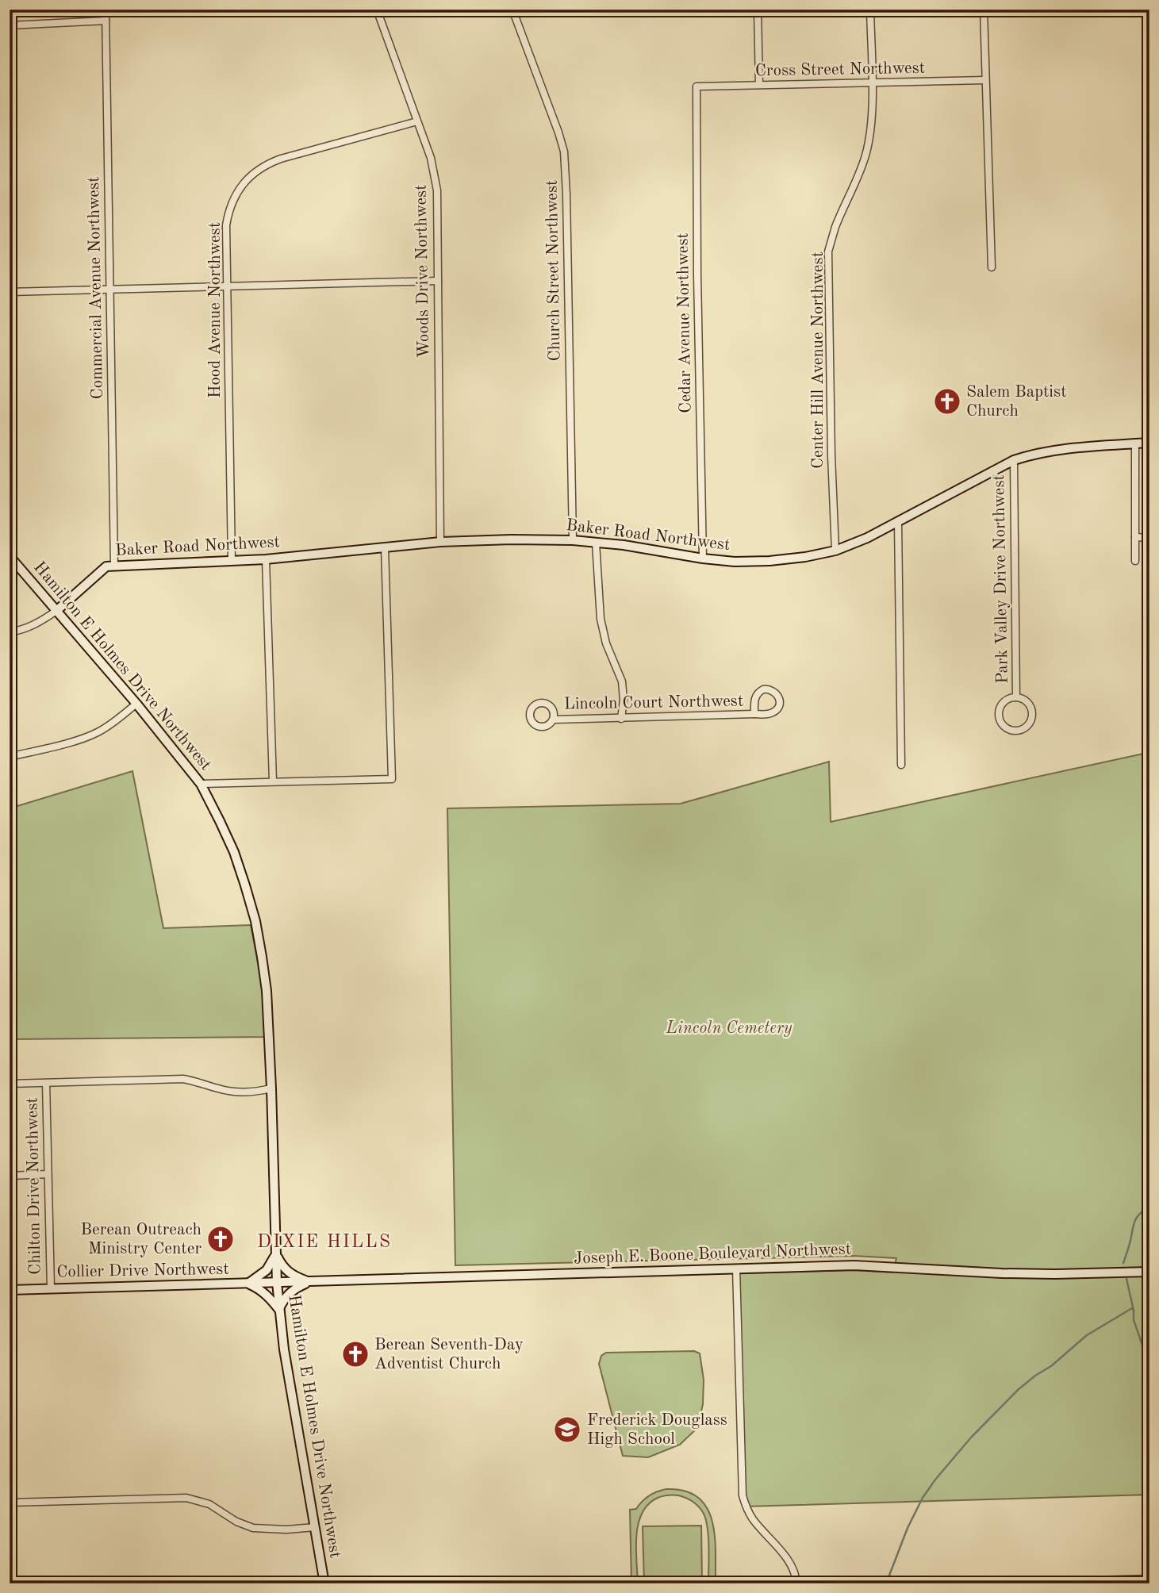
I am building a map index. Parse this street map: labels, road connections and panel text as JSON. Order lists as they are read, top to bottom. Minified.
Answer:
{"streets":{"main road":["Baker Road Northwest","Hamilton E Holmes Drive Northwest","Joseph E. Boone Boulevard Northwest","Collier Drive Northwest"],"street":["Cross Street Northwest","Church Street Northwest","Woods Drive Northwest","Commercial Avenue Northwest","Hood Avenue Northwest","Cedar Avenue Northwest","Center Hill Avenue Northwest","Park Valley Drive Northwest","Lincoln Court Northwest","Chilton Drive Northwest"]},"crossings":[["Cross Street Northwest","Cedar Avenue Northwest"],["Cross Street Northwest","Center Hill Avenue Northwest"],["Church Street Northwest","Baker Road Northwest"],["Woods Drive Northwest","Hood Avenue Northwest"],["Woods Drive Northwest","Baker Road Northwest"],["Commercial Avenue Northwest","Baker Road Northwest"],["Hood Avenue Northwest","Baker Road Northwest"],["Cedar Avenue Northwest","Baker Road Northwest"],["Center Hill Avenue Northwest","Baker Road Northwest"],["Baker Road Northwest","Park Valley Drive Northwest"],["Baker Road Northwest","Hamilton E Holmes Drive Northwest"],["Hamilton E Holmes Drive Northwest","Joseph E. Boone Boulevard Northwest"],["Hamilton E Holmes Drive Northwest","Collier Drive Northwest"],["Chilton Drive Northwest","Collier Drive Northwest"],["Joseph E. Boone Boulevard Northwest","Collier Drive Northwest"]],"districts":["DIXIE HILLS"],"parks":["Lincoln Cemetery"],"places":{"church":["Salem Baptist Church","Berean Outreach Ministry Center","Berean Seventh-Day Adventist Church"],"school or university":["Frederick Douglass High School"]}}
